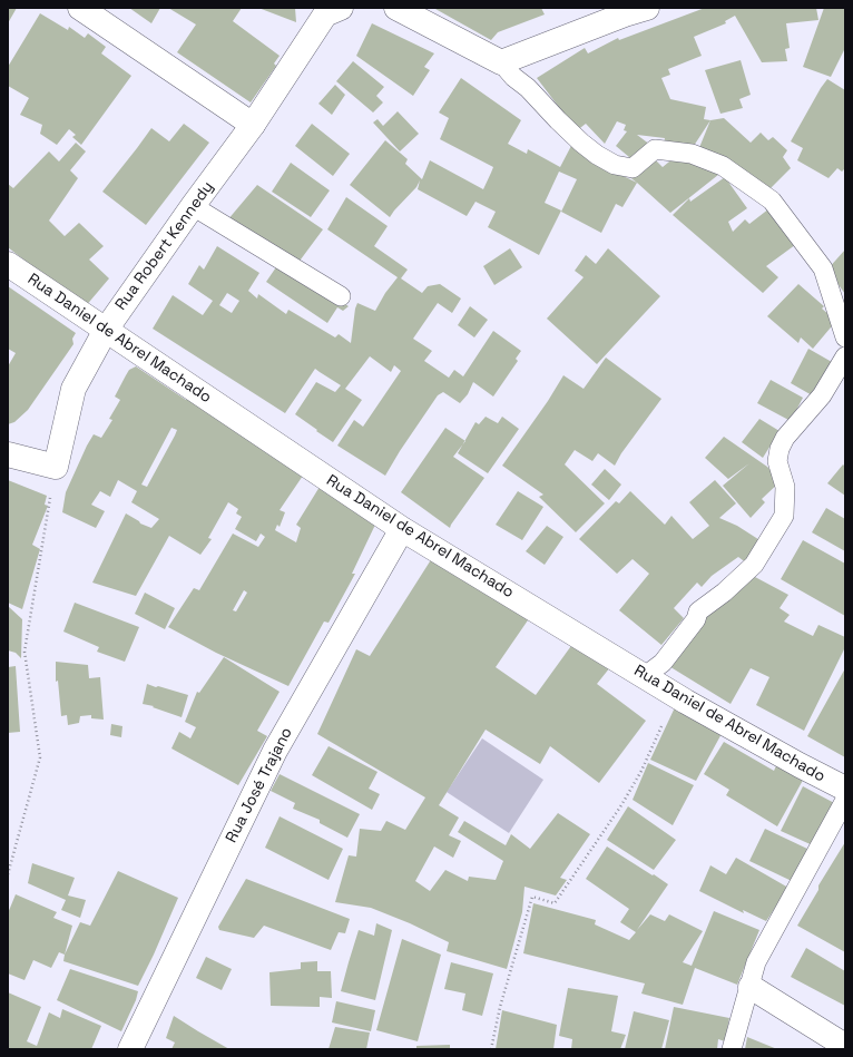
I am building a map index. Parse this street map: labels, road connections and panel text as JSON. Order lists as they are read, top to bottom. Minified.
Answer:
{"streets":{"street":["Rua Robert Kennedy","Rua Daniel de Abrel Machado","Rua José Trajano"]},"crossings":[["Rua Robert Kennedy","Rua Daniel de Abrel Machado"],["Rua Daniel de Abrel Machado","Rua José Trajano"]]}
